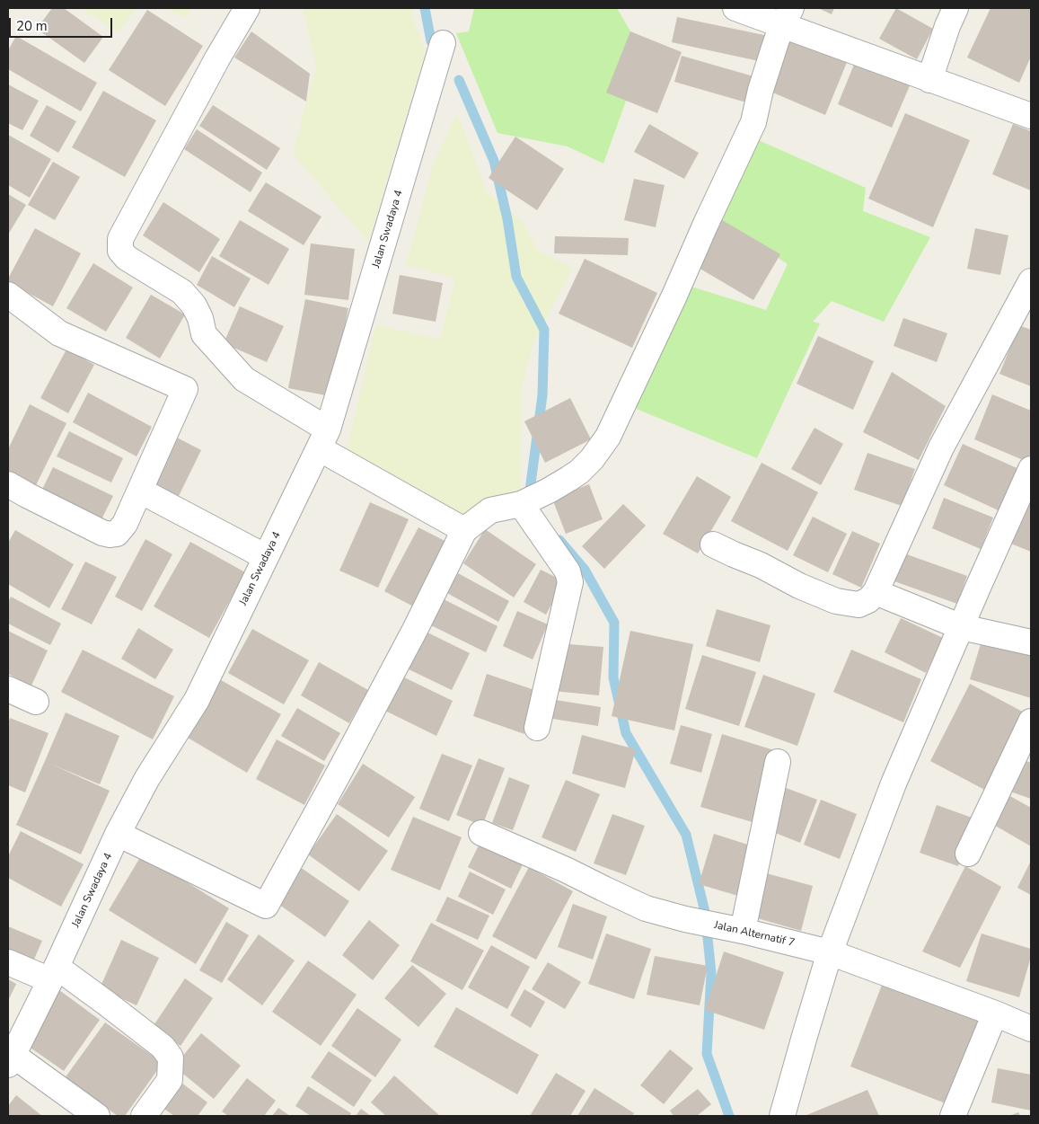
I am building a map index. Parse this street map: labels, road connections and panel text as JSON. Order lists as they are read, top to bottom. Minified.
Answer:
{"streets":{"street":["Jalan Swadaya 4","Jalan Alternatif 7"]},"scale_bar":"20 m"}
